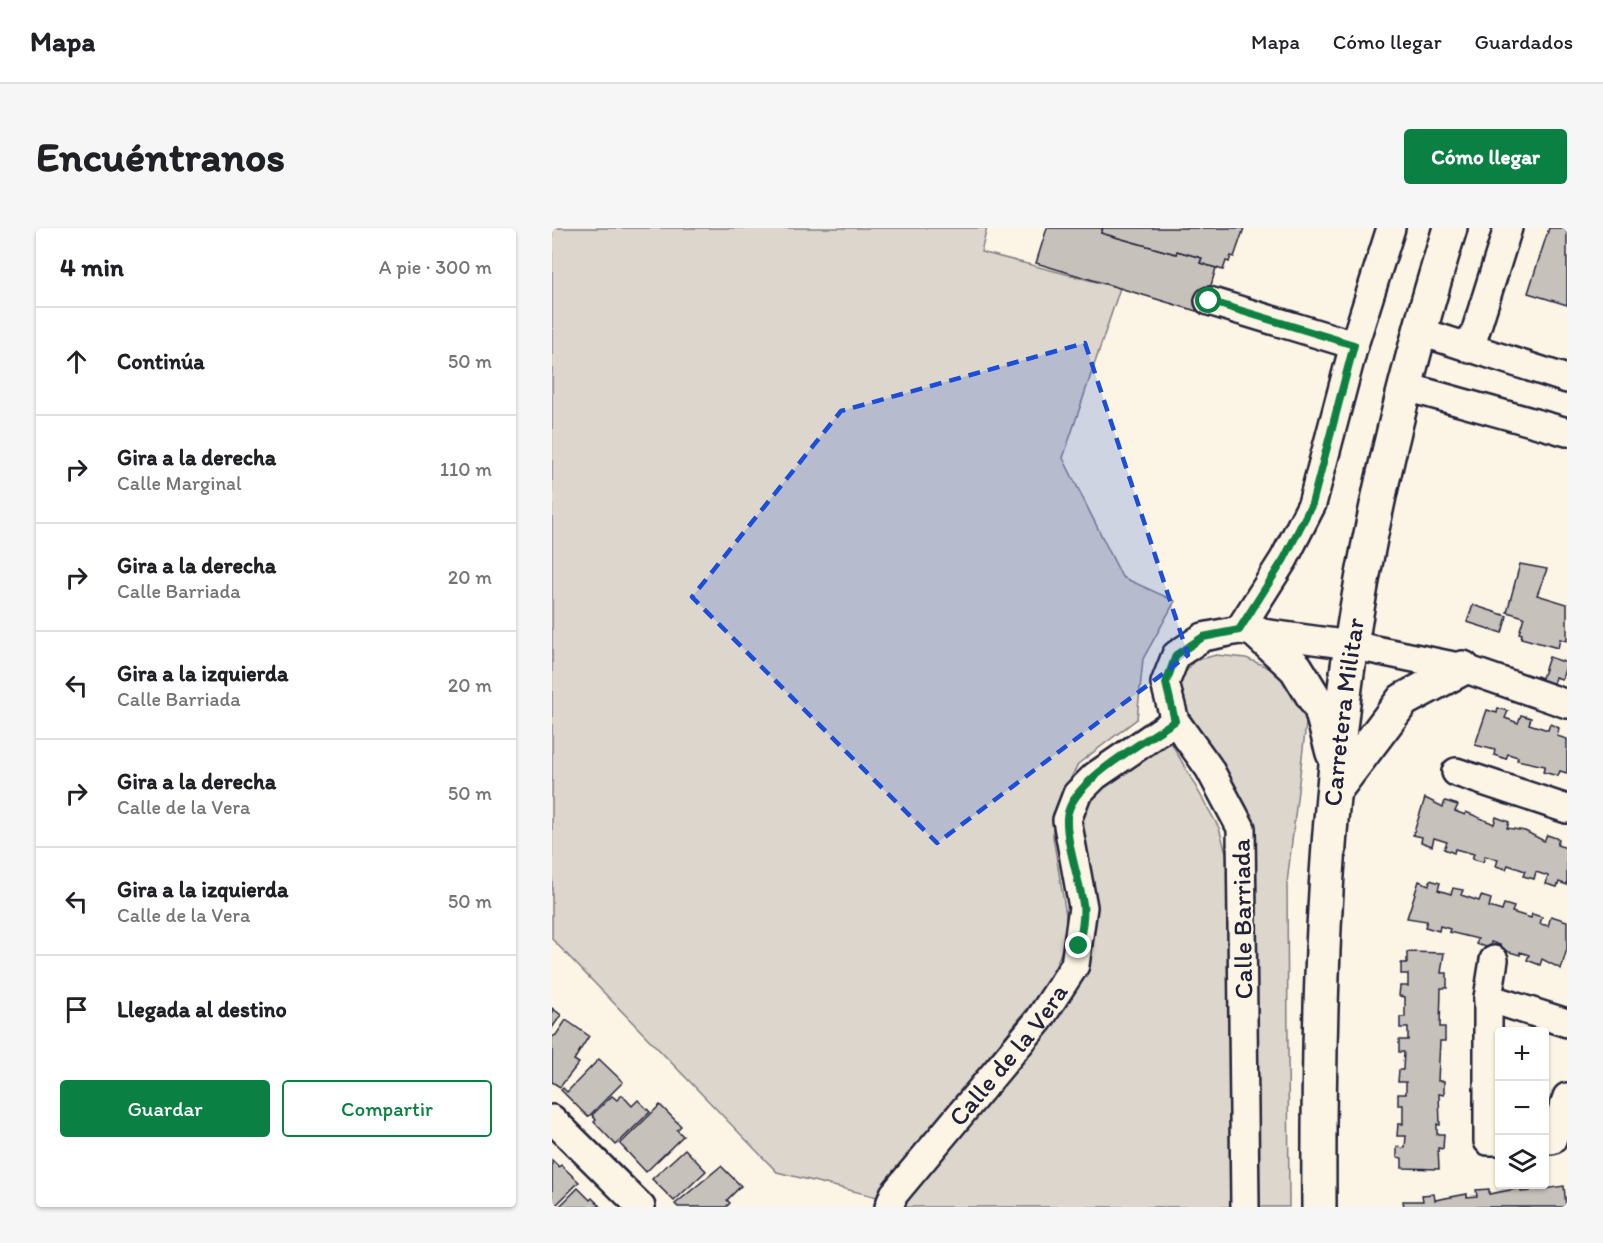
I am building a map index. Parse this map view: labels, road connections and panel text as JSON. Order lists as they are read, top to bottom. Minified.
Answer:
{"streets":{"main road":["Carretera Militar"],"street":["Calle Barriada","Calle de la Vera"]},"crossings":[["Carretera Militar","Calle Barriada"],["Calle Barriada","Calle de la Vera"]],"page":{"header":"Mapa","nav":["Mapa","Cómo llegar","Guardados"],"buttons":["Cómo llegar",["Guardar","Compartir"]],"title":"Encuéntranos","heading":["4 min","A pie · 300 m"],"list":[["Continúa","50 m"],["Gira a la derecha","Calle Marginal","110 m"],["Gira a la derecha","Calle Barriada","20 m"],["Gira a la izquierda","Calle Barriada","20 m"],["Gira a la derecha","Calle de la Vera","50 m"],["Gira a la izquierda","Calle de la Vera","50 m"],"Llegada al destino"],"map_buttons":["+","−"]}}
